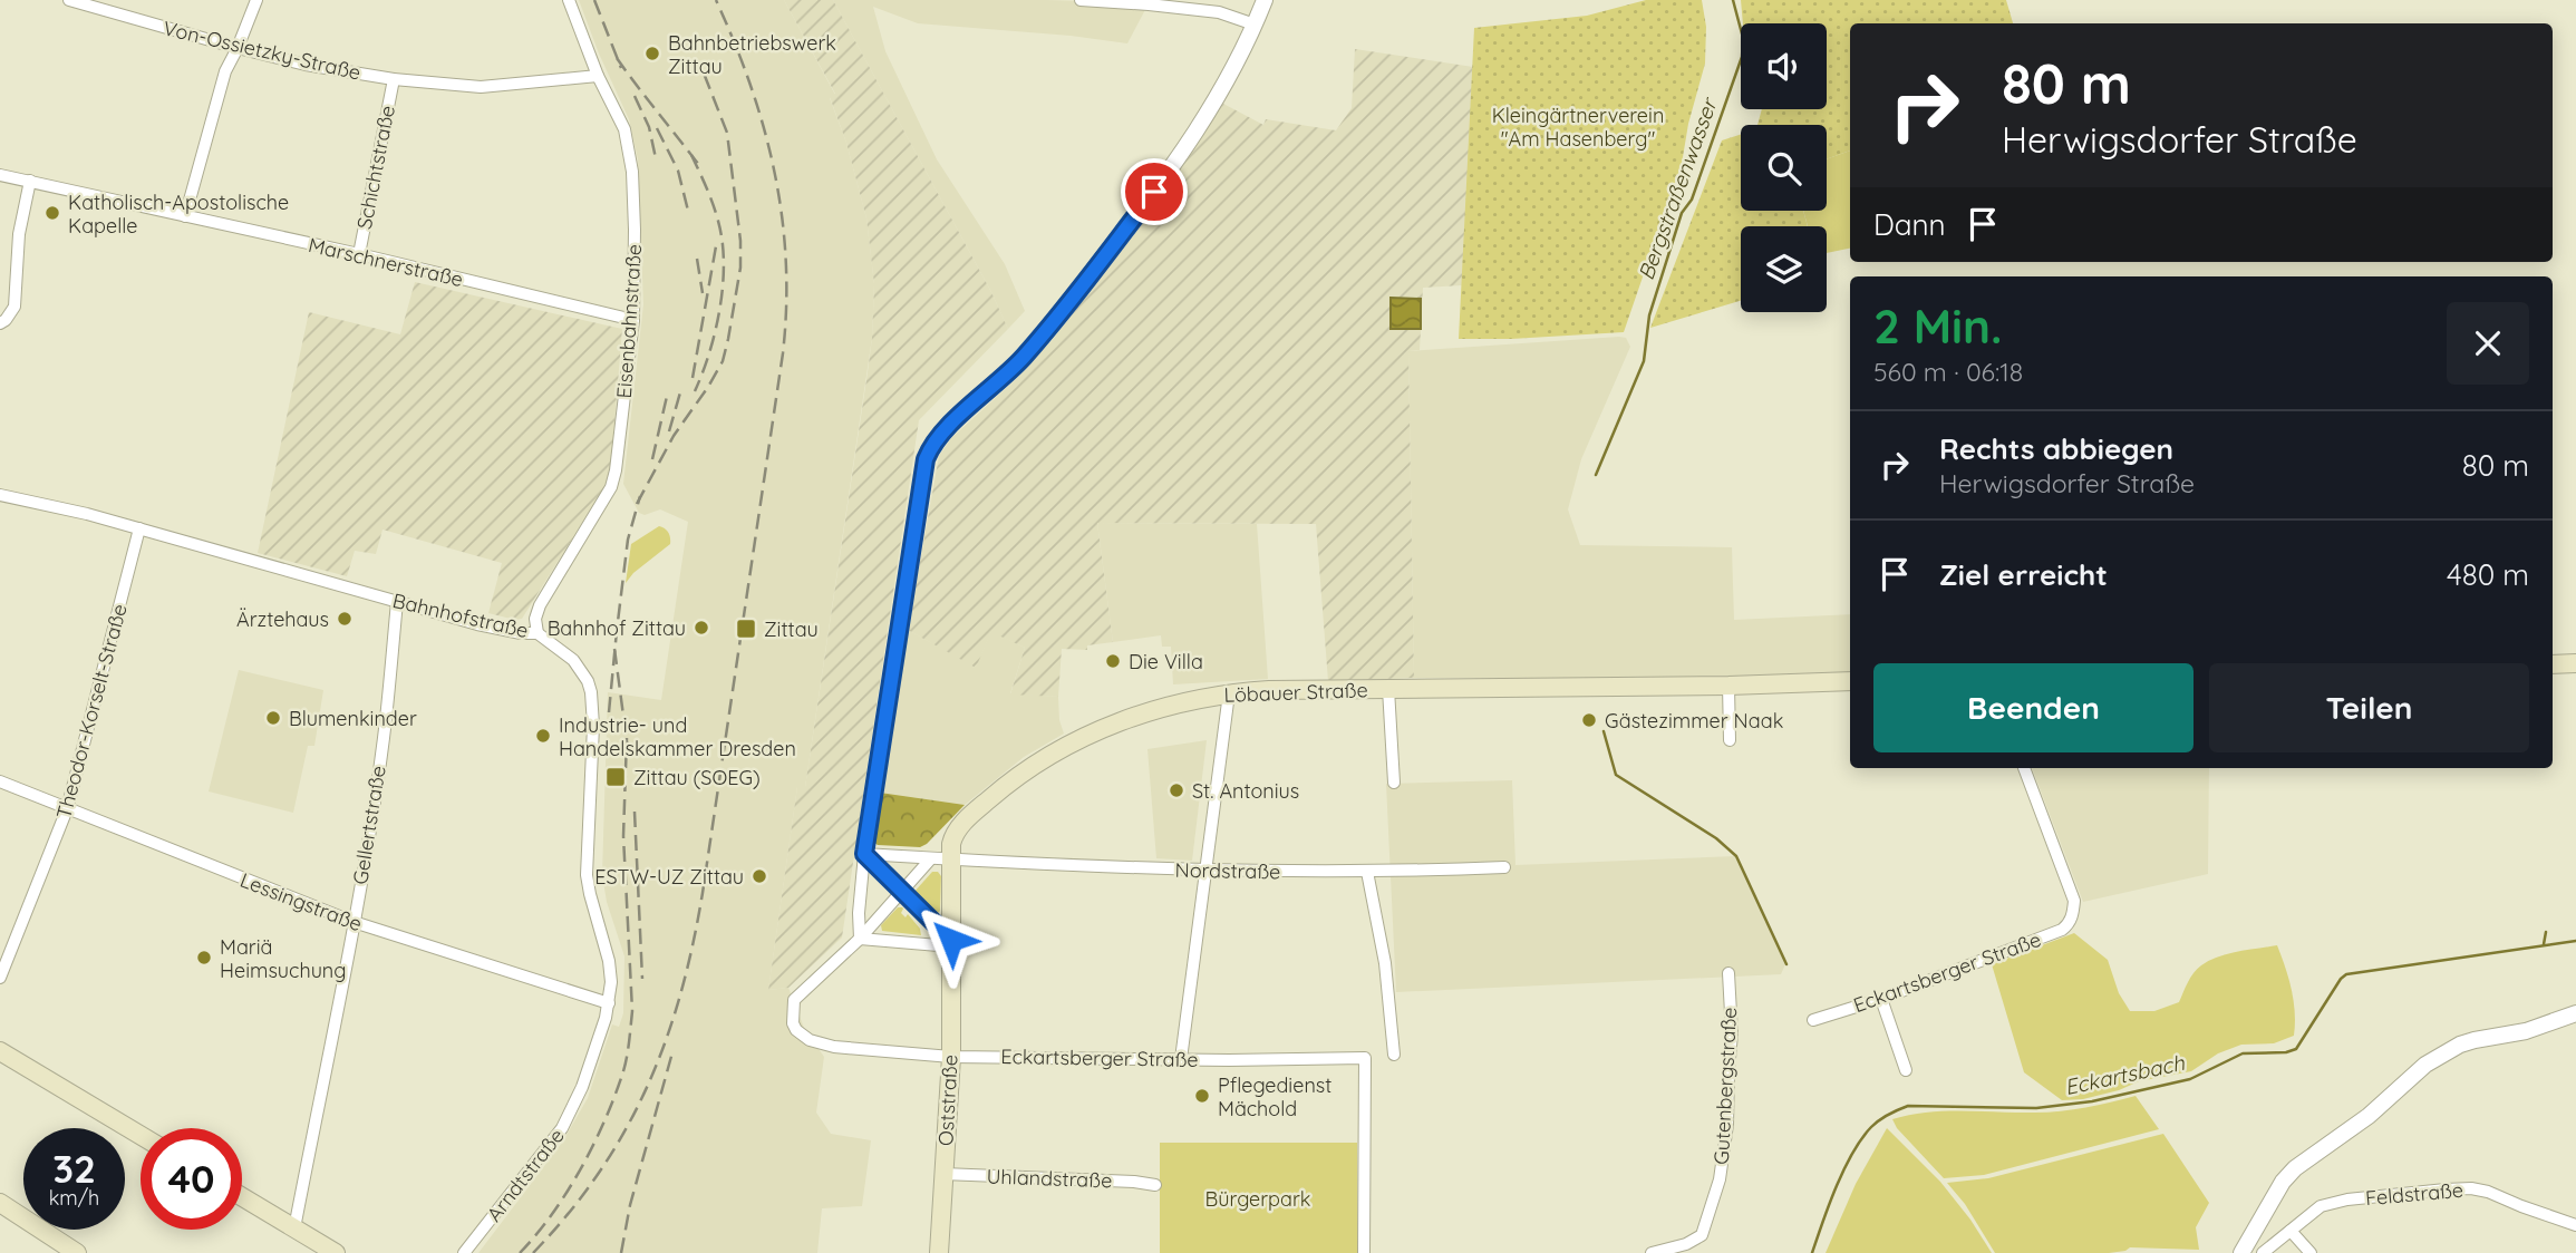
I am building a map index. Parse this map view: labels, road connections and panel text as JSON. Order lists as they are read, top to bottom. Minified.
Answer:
{"streets":{"main road":["Löbauer Straße","Oststraße"],"street":["Von-Ossietzky-Straße","Schichtstraße","Marschnerstraße","Eisenbahnstraße","Bahnhofstraße","Theodor-Korselt-Straße","Gellertstraße","Nordstraße","Lessingstraße","Eckartsberger Straße","Gutenbergstraße","Arndtstraße","Uhlandstraße","Feldstraße"]},"crossings":[["Von-Ossietzky-Straße","Schichtstraße"],["Von-Ossietzky-Straße","Eisenbahnstraße"],["Schichtstraße","Marschnerstraße"],["Marschnerstraße","Eisenbahnstraße"],["Eisenbahnstraße","Bahnhofstraße"],["Bahnhofstraße","Theodor-Korselt-Straße"],["Bahnhofstraße","Gellertstraße"],["Bahnhofstraße","Lessingstraße"],["Bahnhofstraße","Arndtstraße"],["Löbauer Straße","Nordstraße"],["Löbauer Straße","Oststraße"],["Theodor-Korselt-Straße","Lessingstraße"],["Gellertstraße","Lessingstraße"],["Lessingstraße","Arndtstraße"],["Eckartsberger Straße","Oststraße"],["Oststraße","Uhlandstraße"]],"water":["Bergstraßenwasser","Eckartsbach"],"parks":["Kleingärtnerverein \"Am Hasenberg\"","Bürgerpark"],"places":{"other":["Bahnbetriebswerk Zittau","Katholisch-Apostolische Kapelle","Ärztehaus","Bahnhof Zittau","Die Villa","Blumenkinder","Gästezimmer Naak","Industrie- und Handelskammer Dresden","St. Antonius","ESTW-UZ Zittau","Mariä Heimsuchung","Pflegedienst Mächold"],"transit":["Zittau","Zittau (SOEG)"]},"page":{"turn":["80 m","Herwigsdorfer Straße"],"then":"Dann","heading":["2 Min.","560 m · 06:18"],"list":[{"name":"Rechts abbiegen","note":"Herwigsdorfer Straße","value":"80 m"},{"name":"Ziel erreicht","value":"480 m"}],"buttons":["Beenden","Teilen"],"speed":"32 km/h","limit":"40"}}
